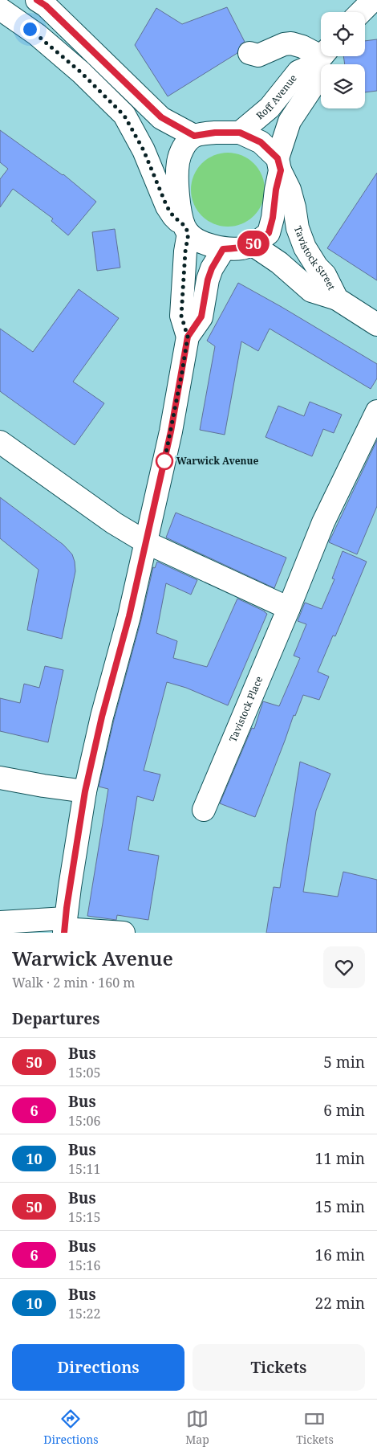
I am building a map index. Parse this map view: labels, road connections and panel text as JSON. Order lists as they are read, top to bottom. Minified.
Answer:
{"streets":{"main road":["Roff Avenue","Tavistock Street","Tavistock Place"]},"crossings":[["Roff Avenue","Tavistock Street"]],"places":["Warwick Avenue"],"lines":["bus line 50"],"page":{"on_map":"50","heading":[["Warwick Avenue","Walk · 2 min · 160 m"],"Departures"],"list":[{"mark":"50","name":"Bus","note":"15:05","value":"5 min"},{"mark":"6","name":"Bus","note":"15:06","value":"6 min"},{"mark":"10","name":"Bus","note":"15:11","value":"11 min"},{"mark":"50","name":"Bus","note":"15:15","value":"15 min"},{"mark":"6","name":"Bus","note":"15:16","value":"16 min"},{"mark":"10","name":"Bus","note":"15:22","value":"22 min"}],"buttons":["Directions","Tickets"],"tabs":["Directions","Map","Tickets"]}}
